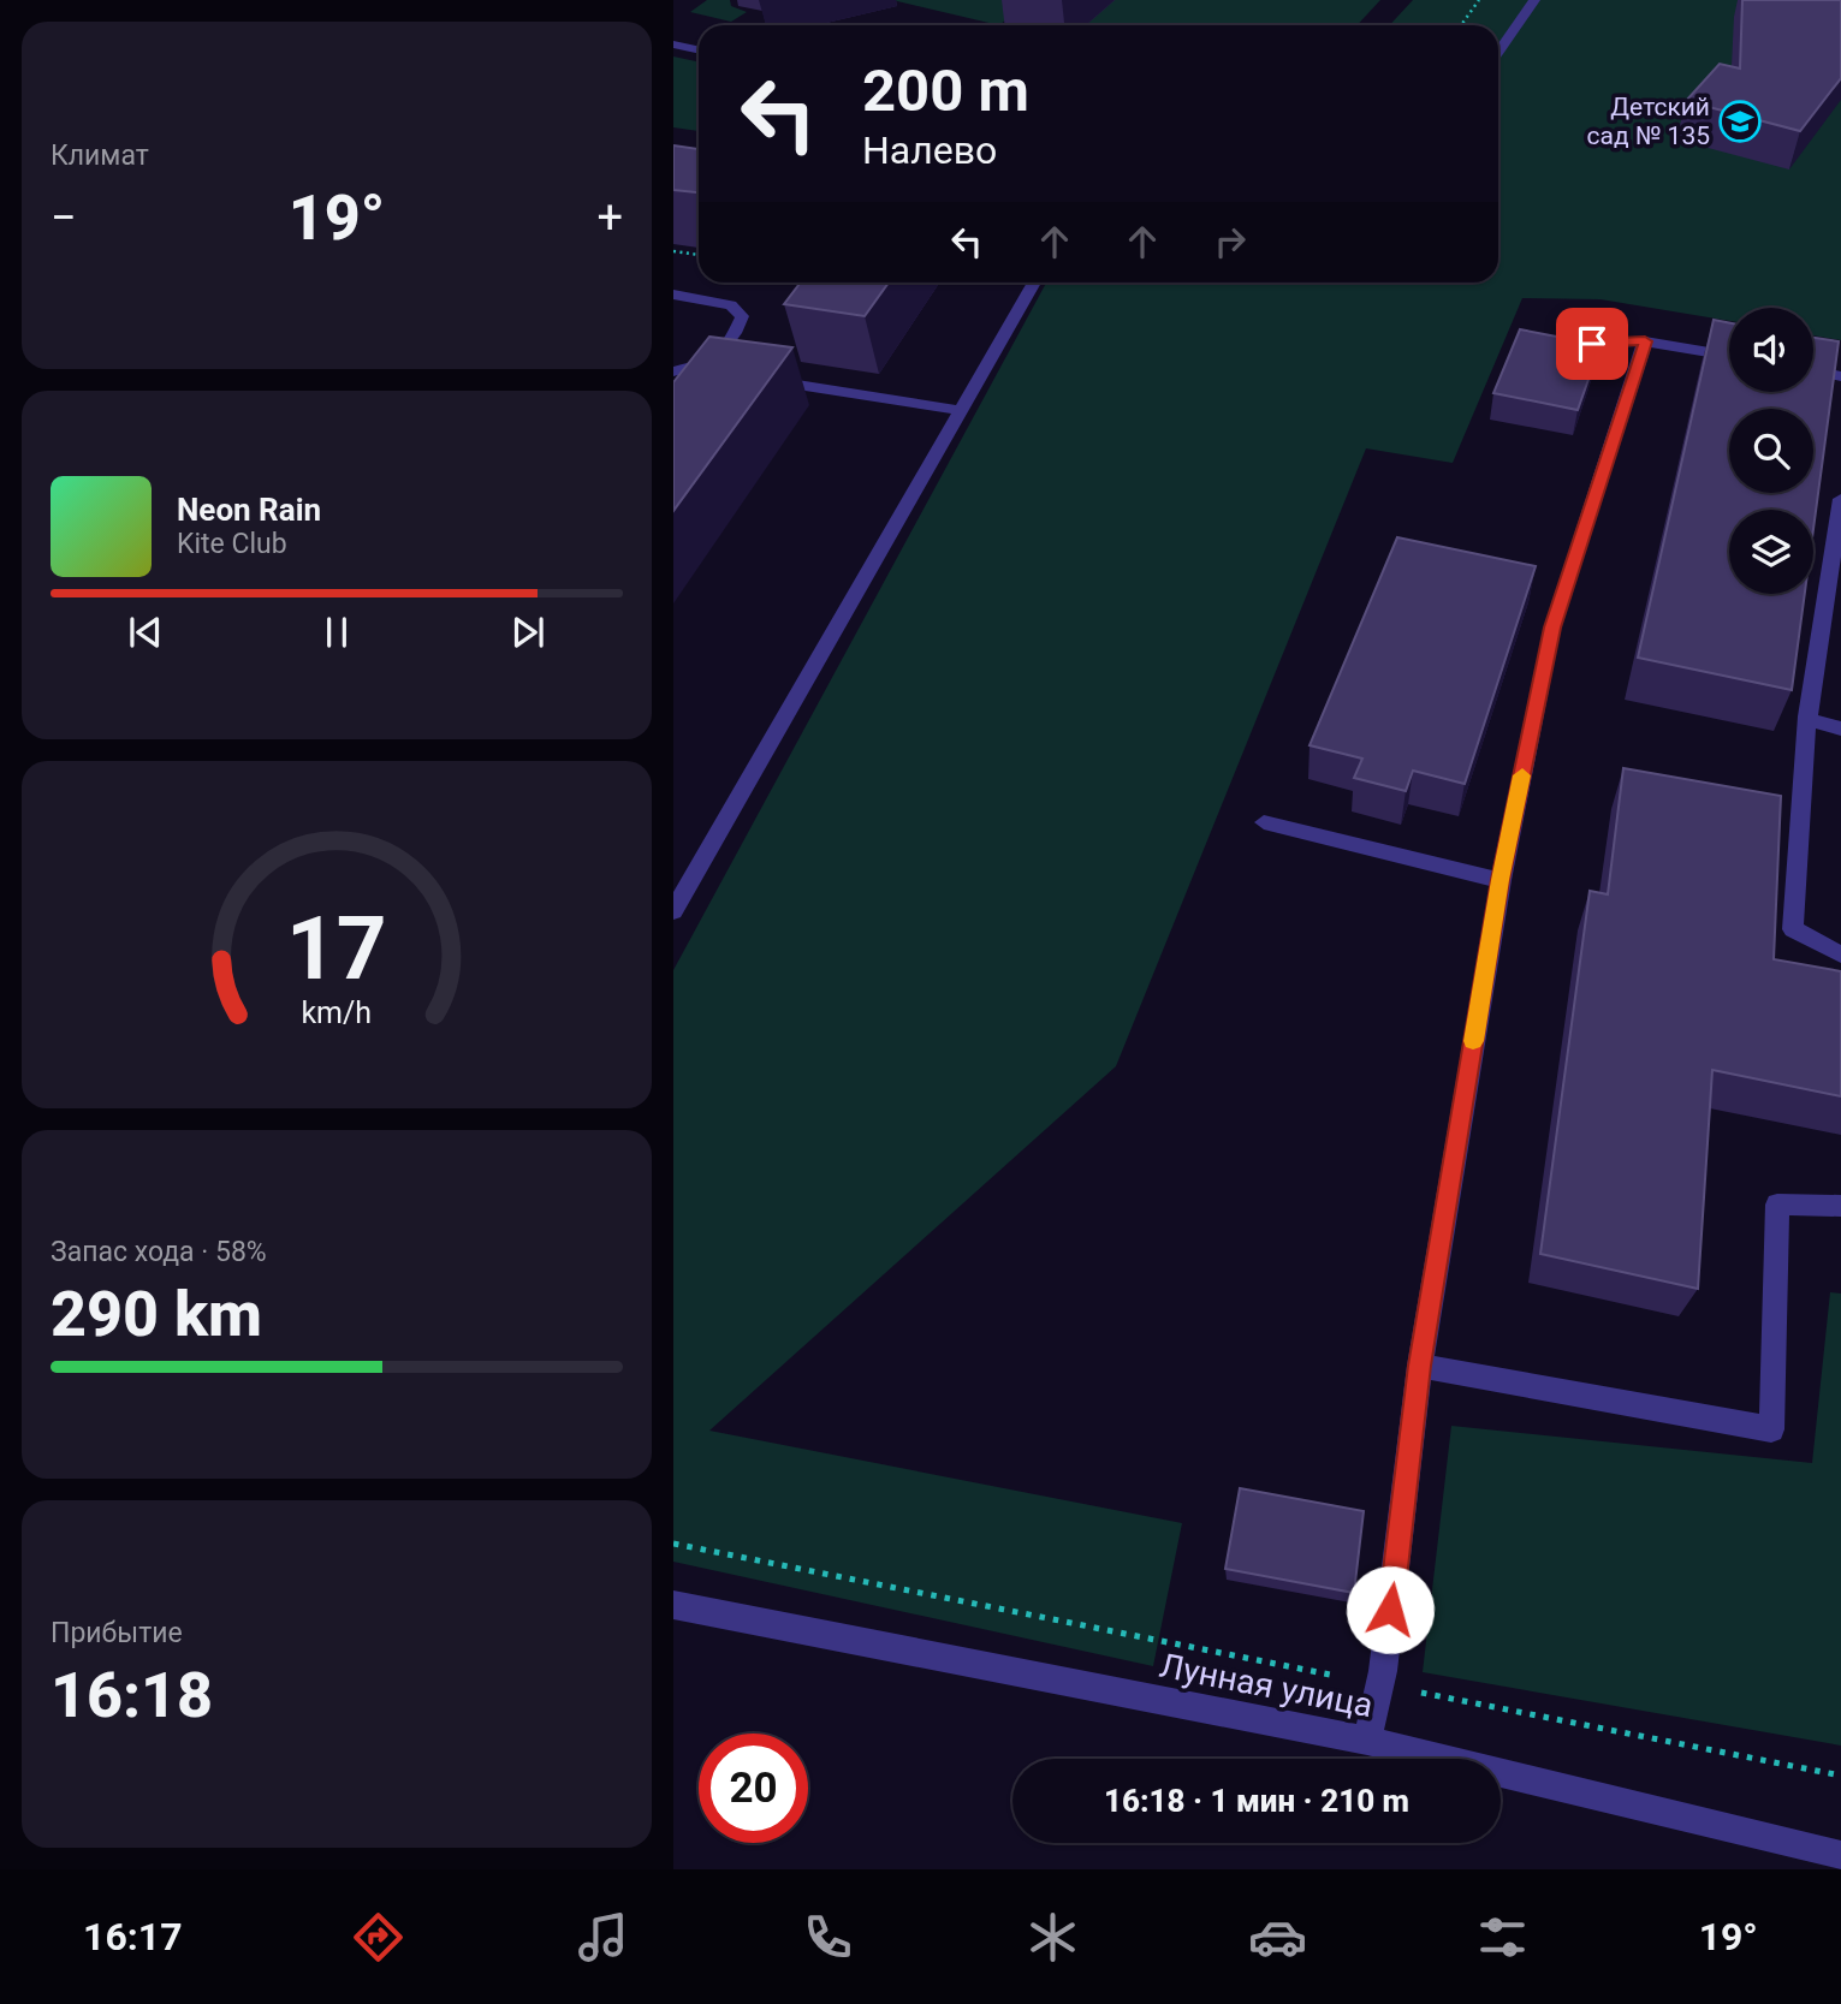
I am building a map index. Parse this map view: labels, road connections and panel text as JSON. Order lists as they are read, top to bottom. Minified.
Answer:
{"streets":{"street":["Лунная улица"]},"places":{"school or university":["Детский сад № 135"]},"page":{"tile":["Климат",["Запас хода · 58%","290 km"],["Прибытие","16:18"]],"turn":["200 m","Налево"],"heat":["−","19°","+"],"song":["Neon Rain","Kite Club"],"limit":"20","trip":"16:18 · 1 мин · 210 m","tabs":["16:17","19°"],"gauge":["17","km/h"]}}
